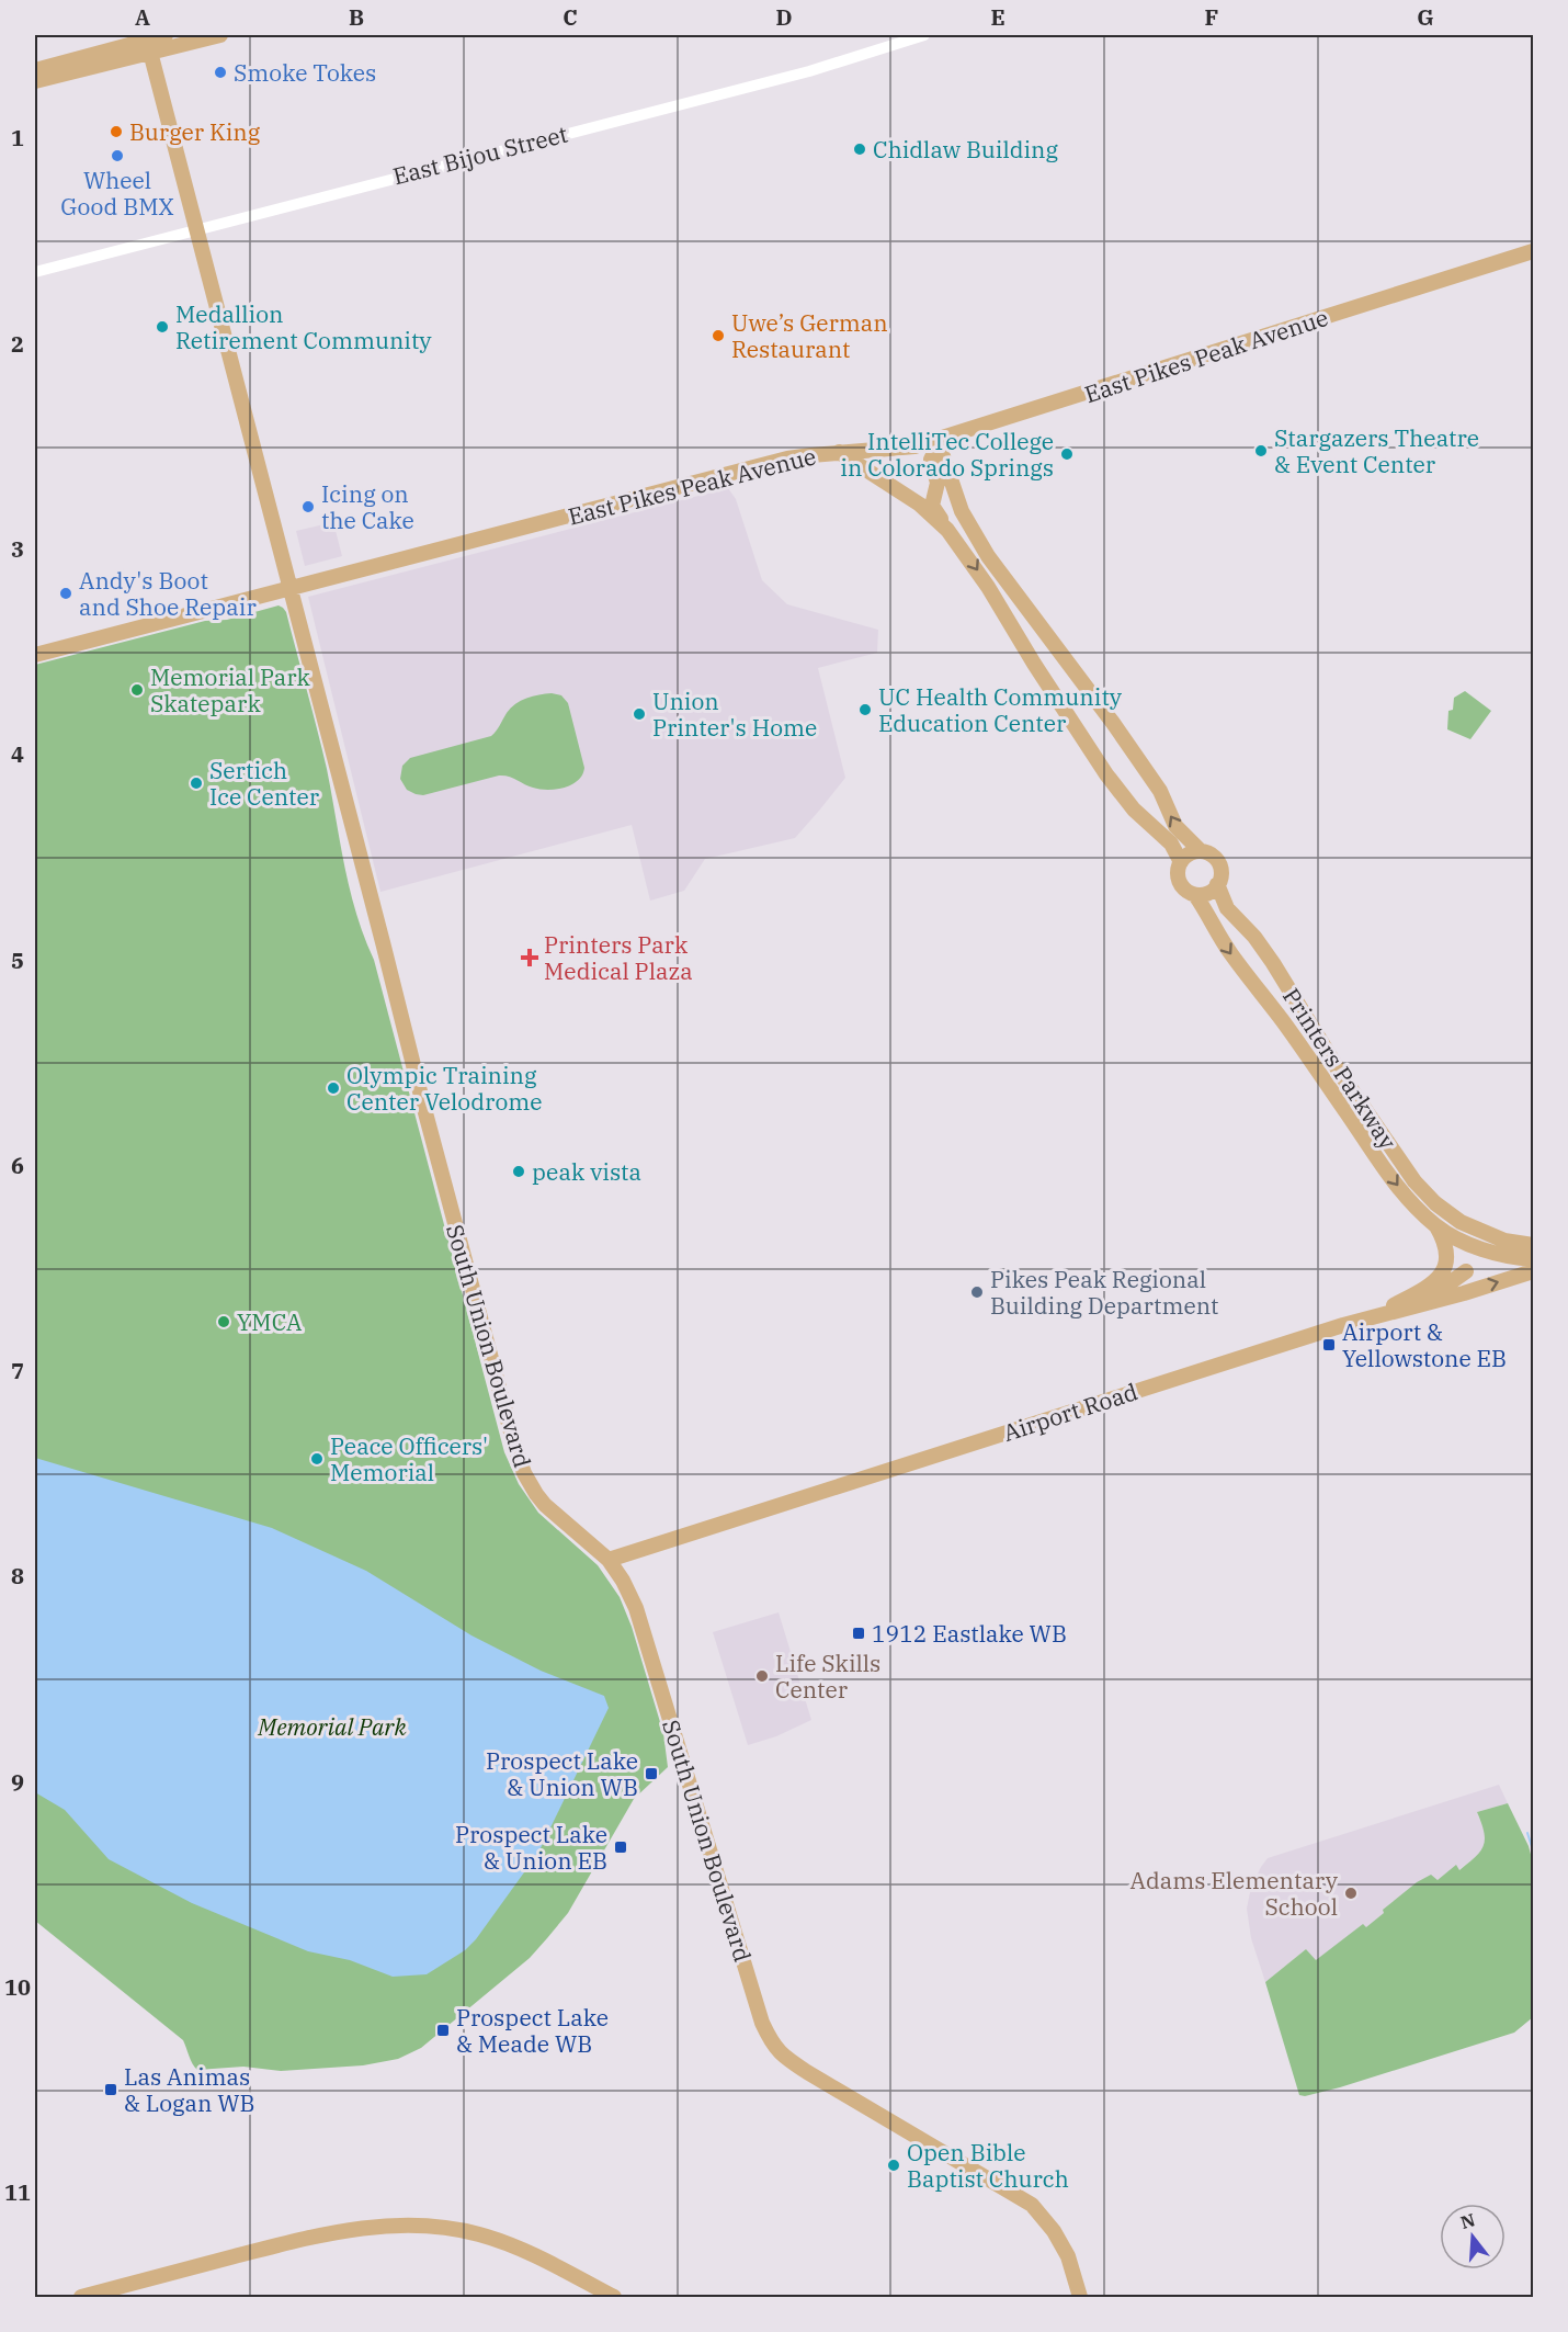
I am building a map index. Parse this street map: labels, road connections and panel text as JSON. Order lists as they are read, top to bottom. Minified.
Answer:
{"streets":{"main road":["East Pikes Peak Avenue","Printers Parkway","South Union Boulevard","Airport Road"],"street":["East Bijou Street"]},"crossings":[["East Bijou Street","South Union Boulevard"],["East Pikes Peak Avenue","South Union Boulevard"],["Printers Parkway","Airport Road"],["South Union Boulevard","Airport Road"]],"parks":["Memorial Park"],"places":{"other":["Smoke Tokes","Burger King","Chidlaw Building","Wheel Good BMX","Medallion Retirement Community","Uwe’s German Restaurant","Stargazers Theatre & Event Center","IntelliTec College in Colorado Springs","Icing on the Cake","Andy's Boot and Shoe Repair","Memorial Park Skatepark","UC Health Community Education Center","Union Printer's Home","Sertich Ice Center","Olympic Training Center Velodrome","peak vista","Pikes Peak Regional Building Department","YMCA","Peace Officers' Memorial","Life Skills Center","Adams Elementary School","Open Bible Baptist Church"],"health":["Printers Park Medical Plaza"],"transit":["Airport & Yellowstone EB","1912 Eastlake WB","Prospect Lake & Union WB","Prospect Lake & Union EB","Prospect Lake & Meade WB","Las Animas & Logan WB"]},"north":"top","grid":{"columns":["A","B","C","D","E","F","G"],"rows":["1","2","3","4","5","6","7","8","9","10","11"]}}
